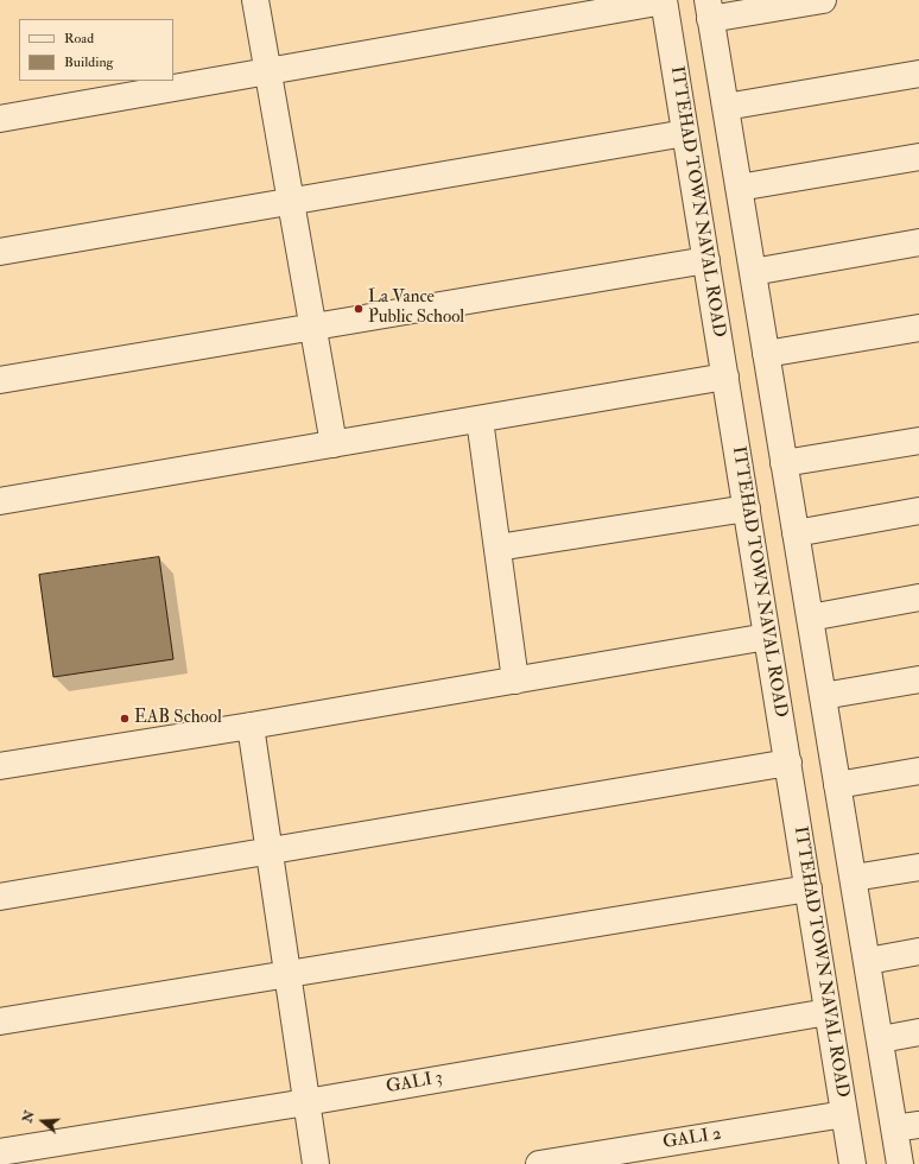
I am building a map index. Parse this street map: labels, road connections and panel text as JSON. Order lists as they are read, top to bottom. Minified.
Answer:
{"streets":{"street":["ITTEHAD TOWN NAVAL ROAD","GALI 3","GALI 2"]},"crossings":[["ITTEHAD TOWN NAVAL ROAD","GALI 3"],["ITTEHAD TOWN NAVAL ROAD","GALI 2"]],"places":["La Vance Public School","EAB School"],"legend":["Road","Building"],"north":"left"}
